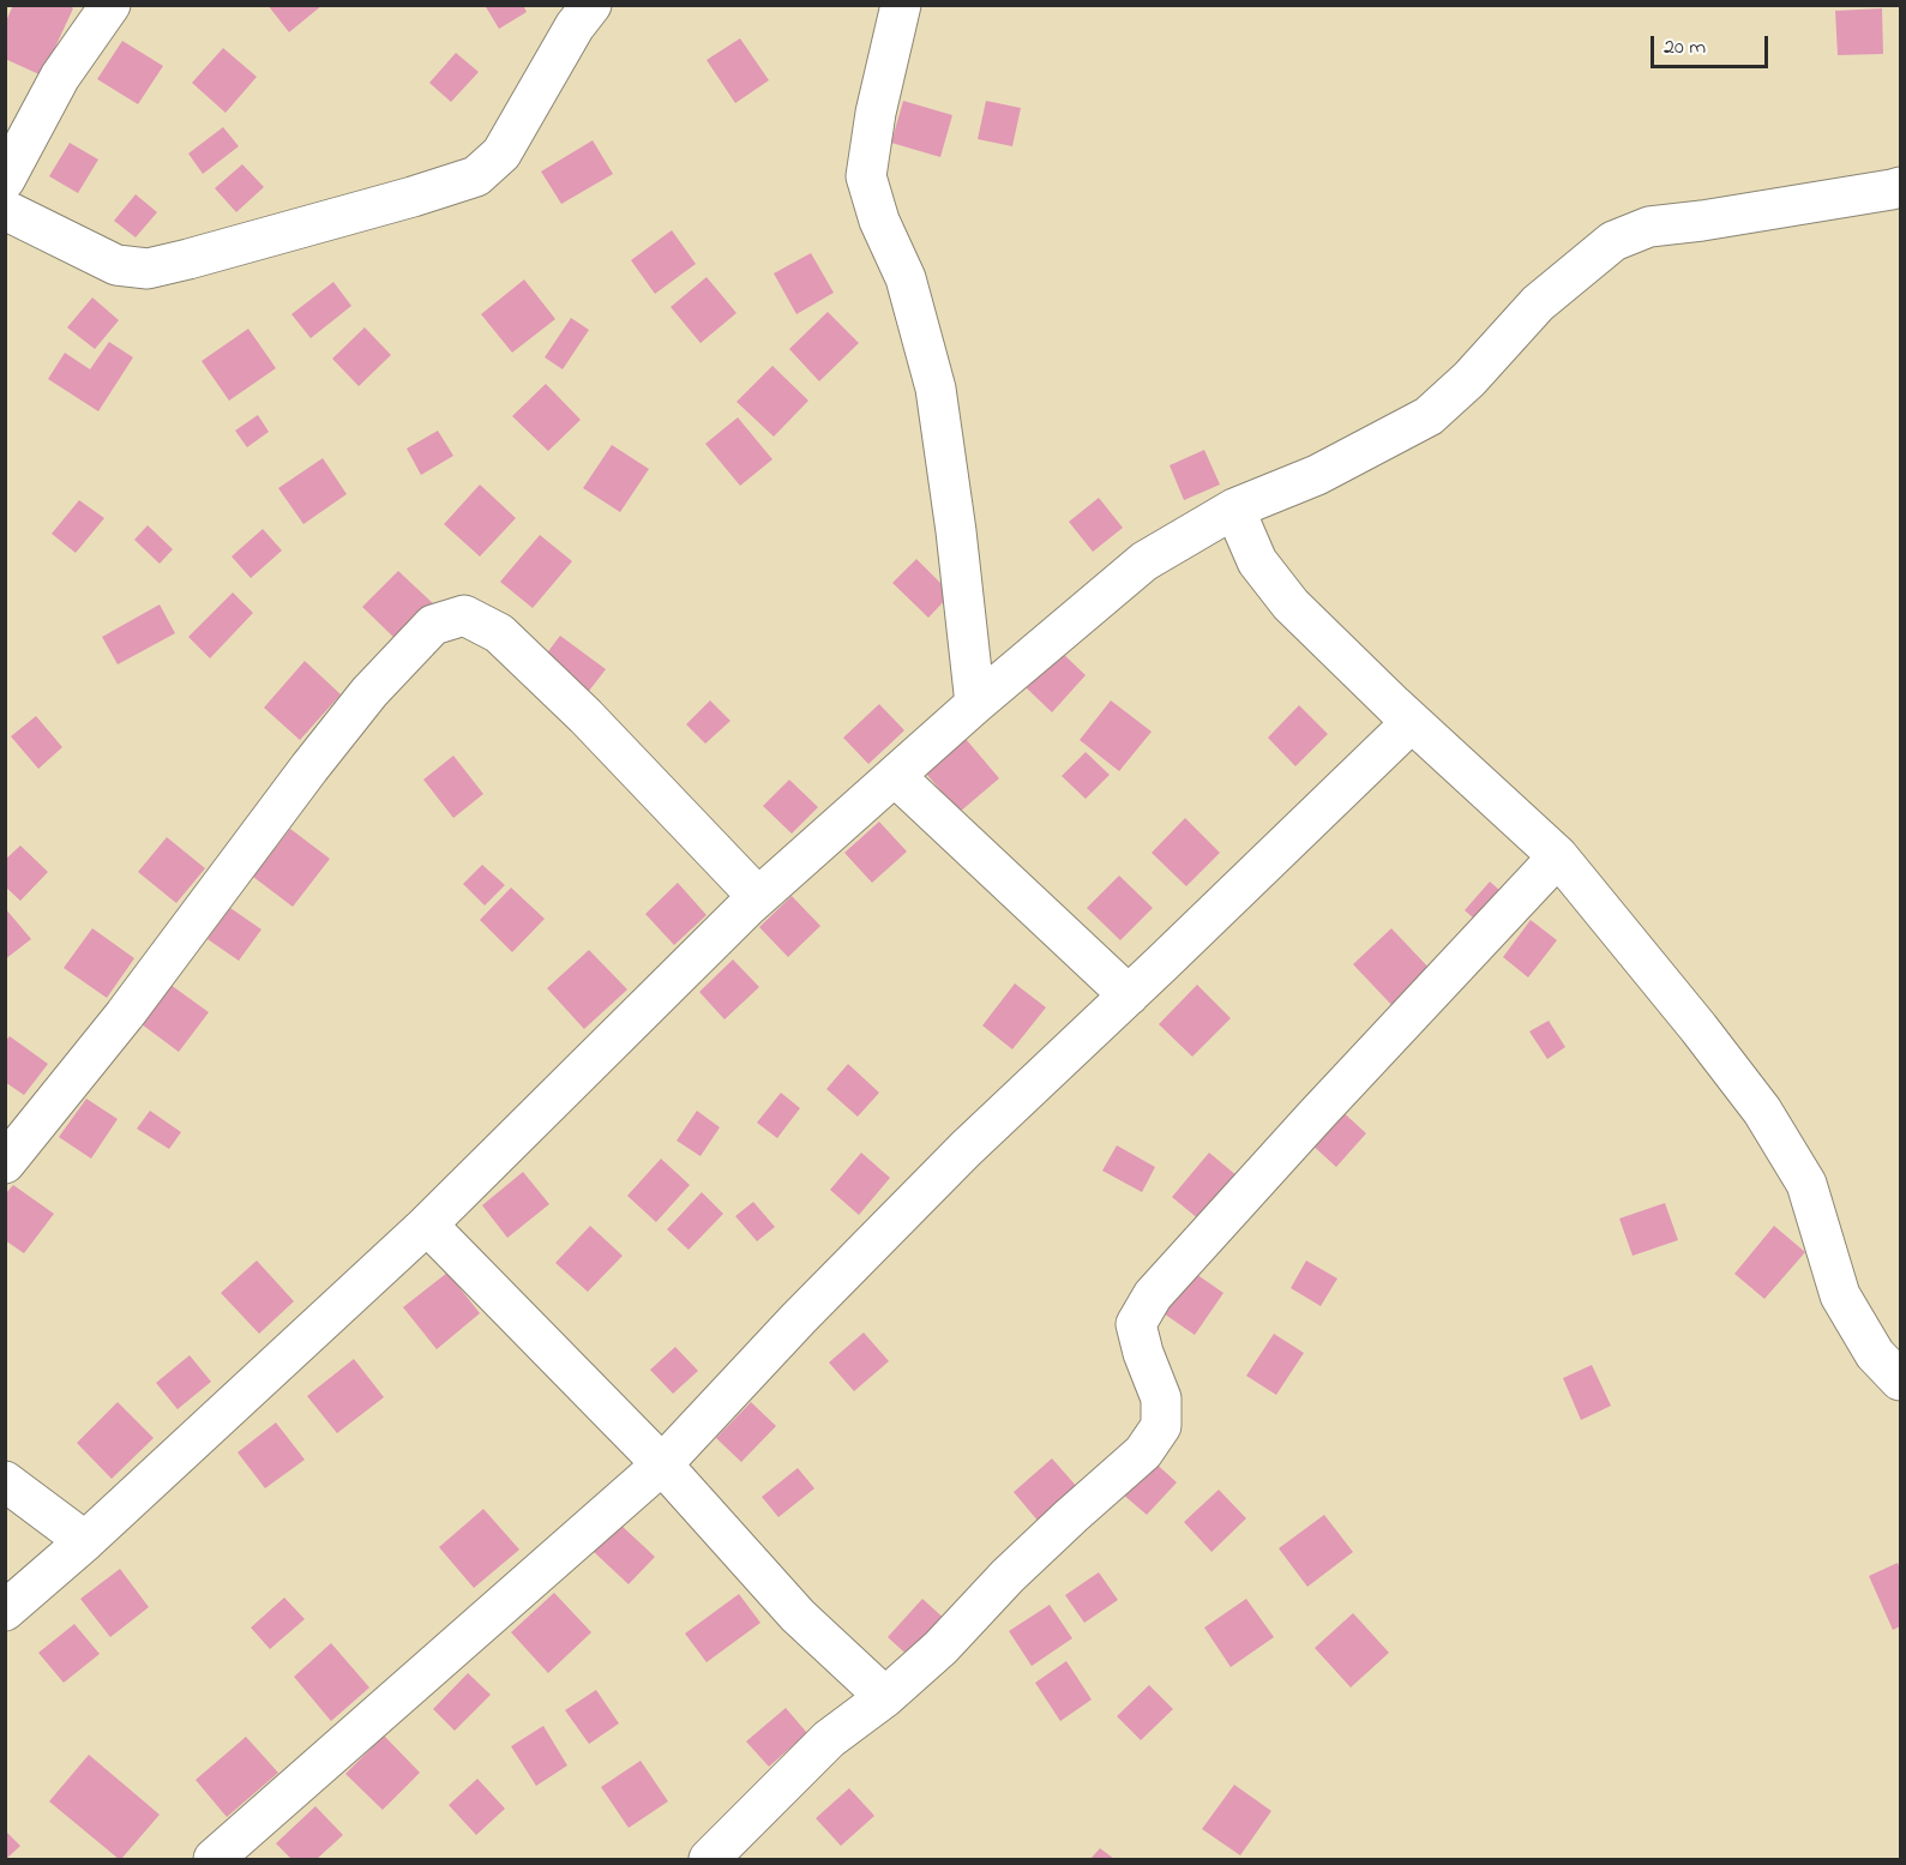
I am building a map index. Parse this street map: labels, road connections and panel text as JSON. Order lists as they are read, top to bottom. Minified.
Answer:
{"scale_bar":"20 m"}
